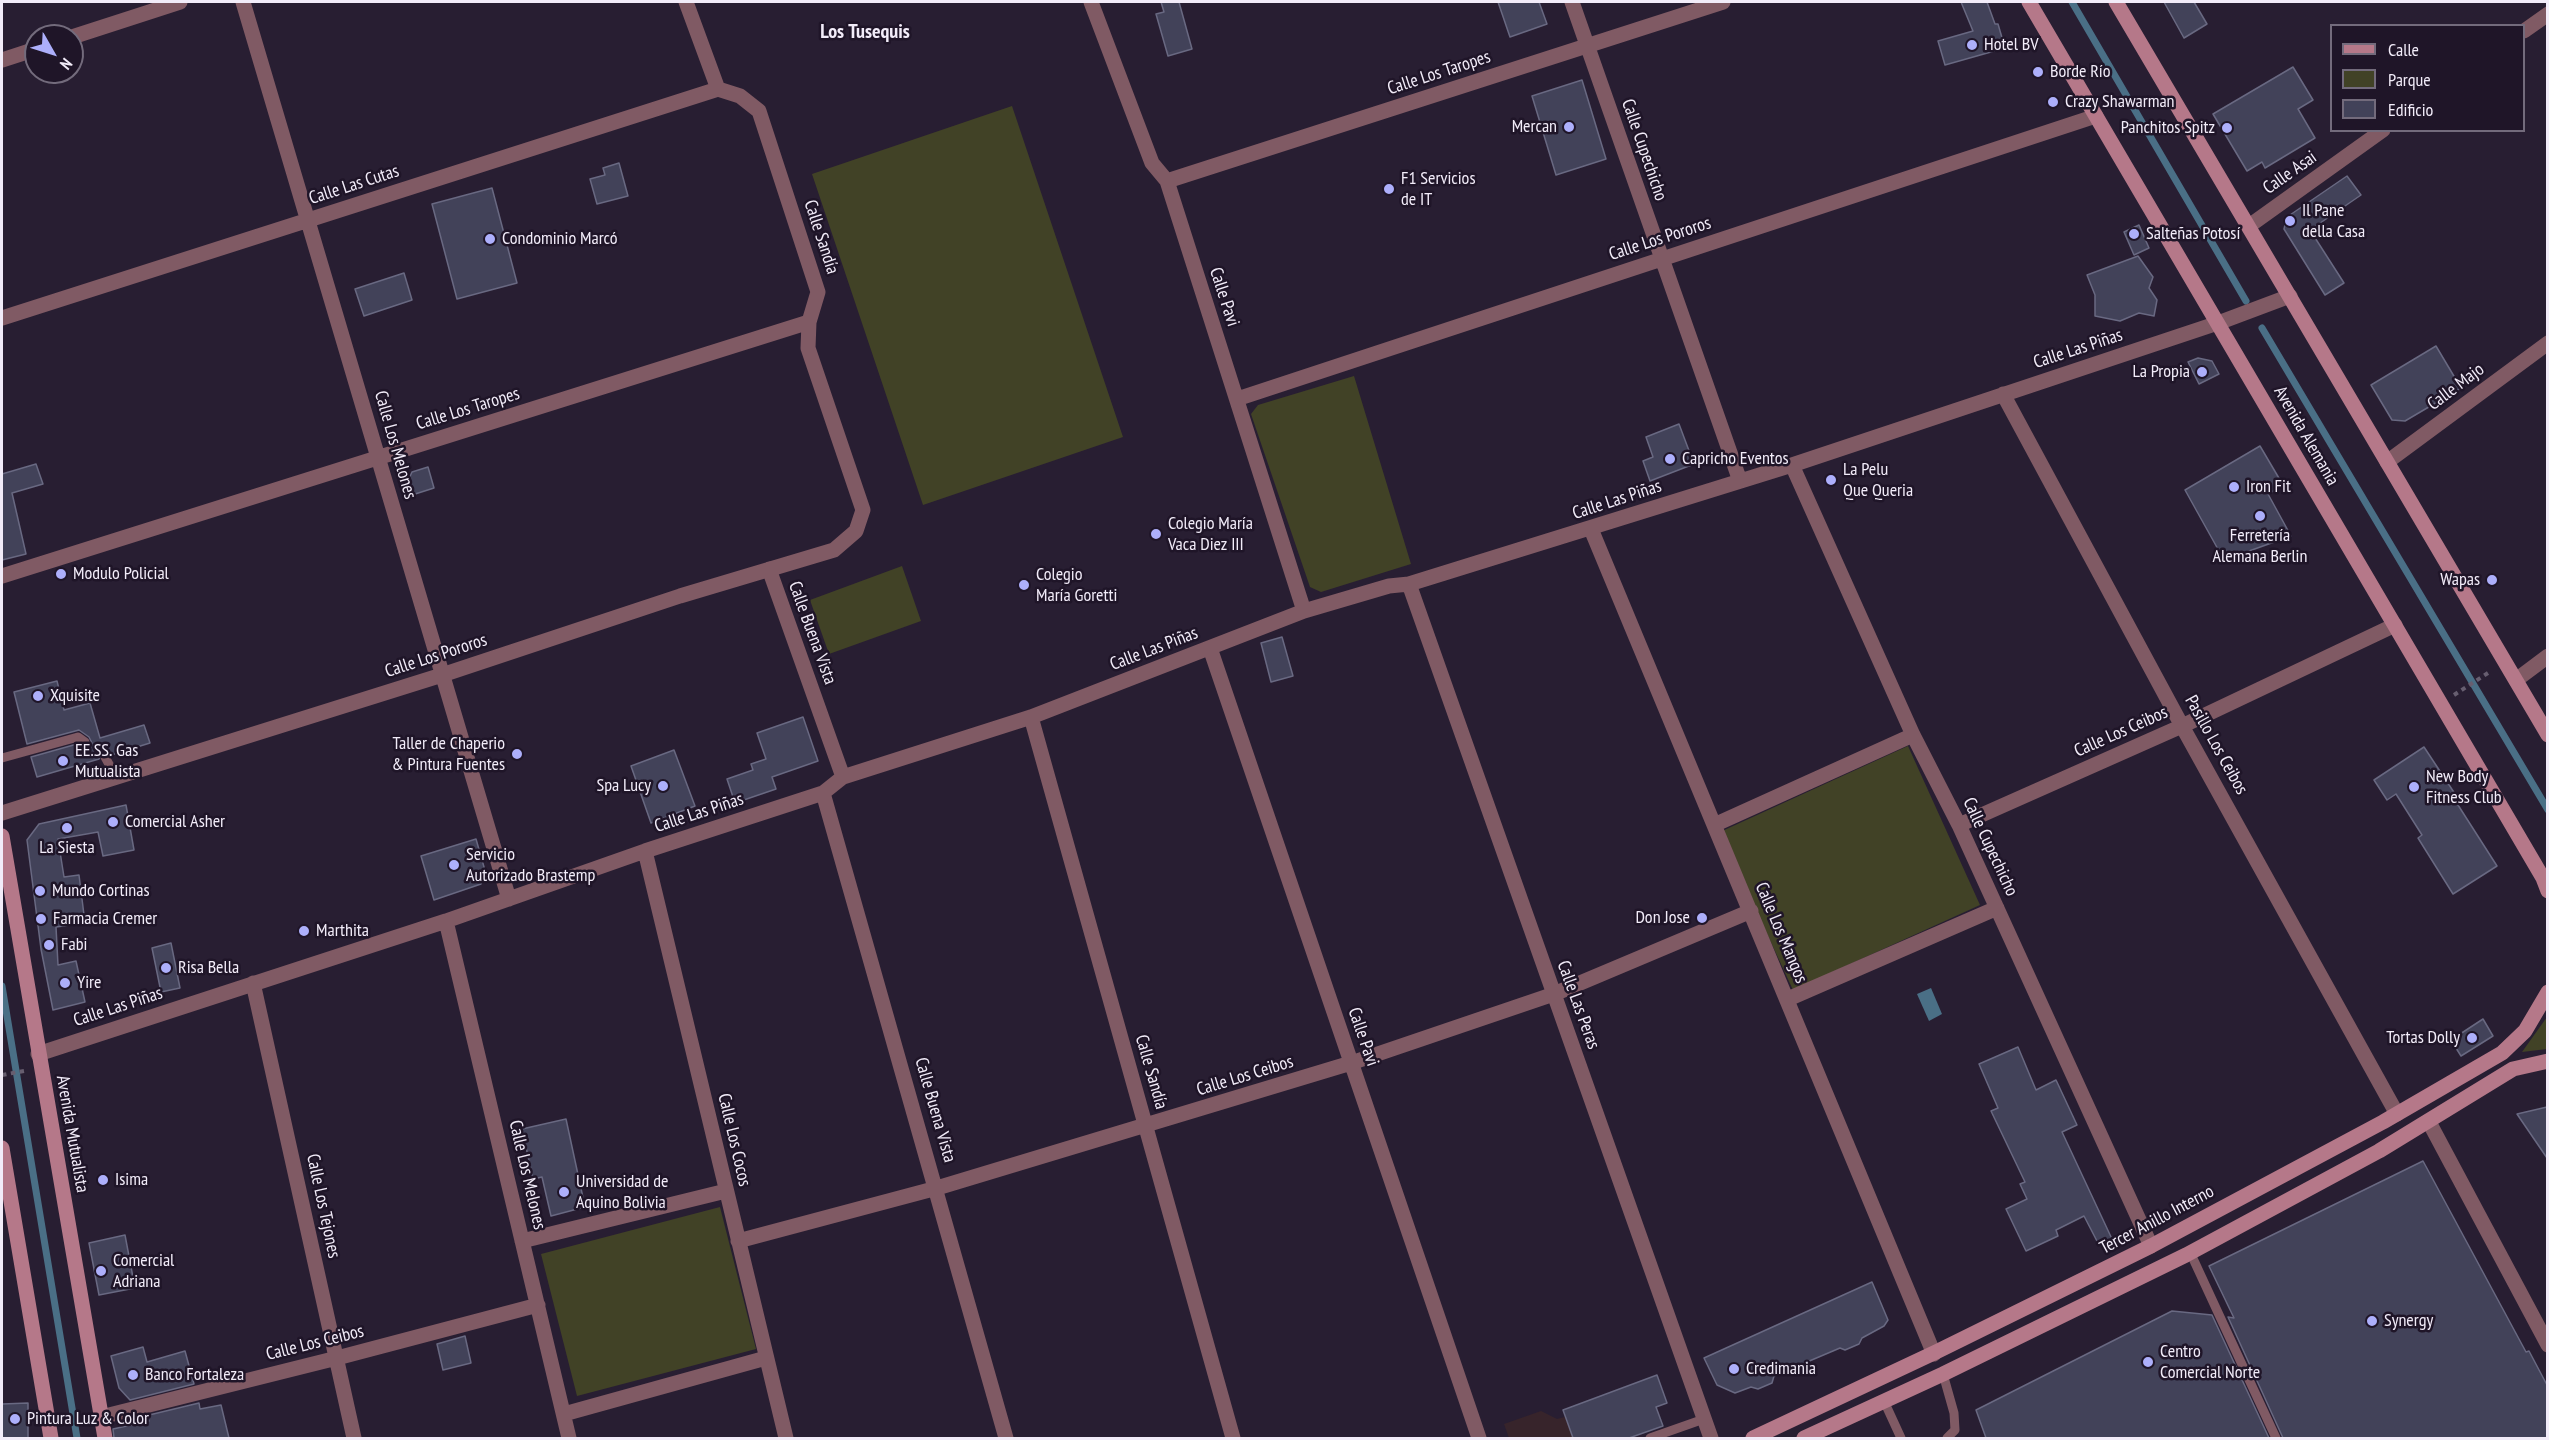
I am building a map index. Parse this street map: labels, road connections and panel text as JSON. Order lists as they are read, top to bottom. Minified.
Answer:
{"streets":{"main road":["Avenida Alemania","Avenida Mutualista","Tercer Anillo Interno"],"street":["Calle Los Taropes","Calle Cupechicho","Calle Asai","Calle Las Cutas","Calle Sandía","Calle Los Pororos","Calle Pavi","Calle Las Piñas","Calle Majo","Calle Los Melones","Calle Buena Vista","Calle Los Ceibos","Pasillo Los Ceibos","Calle Los Mangos","Calle Las Peras","Calle Los Cocos","Calle Los Tejones"]},"crossings":[["Calle Los Taropes","Calle Cupechicho"],["Calle Los Taropes","Calle Sandía"],["Calle Los Taropes","Calle Pavi"],["Calle Los Taropes","Calle Los Melones"],["Calle Cupechicho","Calle Los Pororos"],["Calle Cupechicho","Calle Las Piñas"],["Calle Cupechicho","Calle Los Ceibos"],["Calle Cupechicho","Tercer Anillo Interno"],["Calle Las Cutas","Calle Sandía"],["Calle Las Cutas","Calle Los Melones"],["Calle Sandía","Calle Los Pororos"],["Calle Sandía","Calle Las Piñas"],["Calle Sandía","Calle Los Ceibos"],["Calle Los Pororos","Calle Pavi"],["Calle Los Pororos","Avenida Alemania"],["Calle Los Pororos","Calle Los Melones"],["Calle Los Pororos","Calle Buena Vista"],["Calle Pavi","Calle Las Piñas"],["Calle Pavi","Calle Los Ceibos"],["Calle Las Piñas","Avenida Alemania"],["Calle Las Piñas","Calle Los Melones"],["Calle Las Piñas","Calle Buena Vista"],["Calle Las Piñas","Pasillo Los Ceibos"],["Calle Las Piñas","Calle Los Mangos"],["Calle Las Piñas","Calle Las Peras"],["Calle Las Piñas","Avenida Mutualista"],["Calle Las Piñas","Calle Los Cocos"],["Calle Las Piñas","Calle Los Tejones"],["Avenida Alemania","Calle Los Ceibos"],["Calle Los Melones","Calle Los Ceibos"],["Calle Buena Vista","Calle Los Ceibos"],["Calle Los Ceibos","Pasillo Los Ceibos"],["Calle Los Ceibos","Calle Los Mangos"],["Calle Los Ceibos","Calle Las Peras"],["Calle Los Ceibos","Avenida Mutualista"],["Calle Los Ceibos","Calle Los Cocos"],["Calle Los Ceibos","Calle Los Tejones"],["Pasillo Los Ceibos","Tercer Anillo Interno"],["Calle Los Mangos","Tercer Anillo Interno"]],"districts":["Los Tusequis"],"places":["Hotel BV","Borde Río","Crazy Shawarman","Mercan","Panchitos Spitz","F1 Servicios de IT","Il Pane della Casa","Salteñas Potosí","Condominio Marcó","La Propia","Capricho Eventos","La Pelu Que Queria","Iron Fit","Ferretería Alemana Berlin","Colegio María Vaca Diez III","Modulo Policial","Wapas","Colegio María Goretti","Xquisite","Taller de Chaperio & Pintura Fuentes","EE.SS. Gas Mutualista","Spa Lucy","New Body Fitness Club","Comercial Asher","La Siesta","Servicio Autorizado Brastemp","Mundo Cortinas","Don Jose","Farmacia Cremer","Marthita","Fabi","Risa Bella","Yire","Tortas Dolly","Isima","Universidad de Aquino Bolivia","Comercial Adriana","Synergy","Centro Comercial Norte","Credimania","Banco Fortaleza","Pintura Luz & Color"],"legend":["Calle","Parque","Edificio"],"north":"bottom right"}
